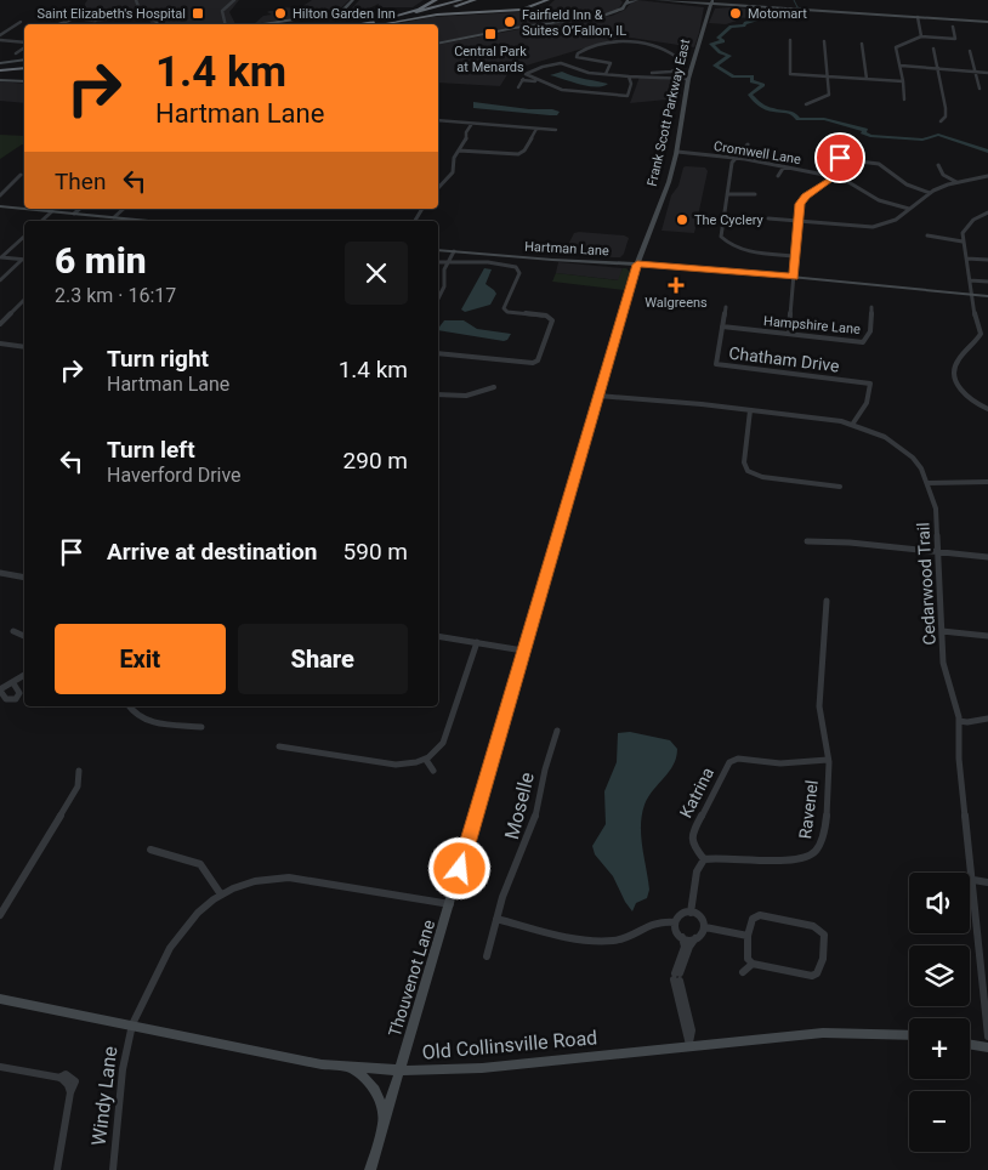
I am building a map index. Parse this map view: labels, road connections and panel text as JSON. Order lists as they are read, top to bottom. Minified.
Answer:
{"streets":{"street":["Frank Scott Parkway East","Cromwell Lane","Hartman Lane","Hampshire Lane","Chatham Drive","Cedarwood Trail","Katrina","Moselle","Ravenel","Thouvenot Lane","Old Collinsville Road","Windy Lane"]},"crossings":[["Frank Scott Parkway East","Cromwell Lane"],["Frank Scott Parkway East","Hartman Lane"],["Frank Scott Parkway East","Thouvenot Lane"],["Hartman Lane","Thouvenot Lane"],["Hampshire Lane","Chatham Drive"],["Chatham Drive","Cedarwood Trail"],["Cedarwood Trail","Thouvenot Lane"],["Katrina","Ravenel"],["Thouvenot Lane","Old Collinsville Road"],["Thouvenot Lane","Windy Lane"],["Old Collinsville Road","Windy Lane"]],"places":{"transit":["Saint Elizabeth's Hospital","Central Park at Menards"],"other":["Hilton Garden Inn","Motomart","Fairfield Inn & Suites O’Fallon, IL","The Cyclery"],"health":["Walgreens"]},"page":{"turn":["1.4 km","Hartman Lane"],"then":"Then","heading":["6 min","2.3 km · 16:17"],"list":[{"name":"Turn right","note":"Hartman Lane","value":"1.4 km"},{"name":"Turn left","note":"Haverford Drive","value":"290 m"},{"name":"Arrive at destination","value":"590 m"}],"buttons":["Exit","Share"],"map_buttons":["+","−"]}}
